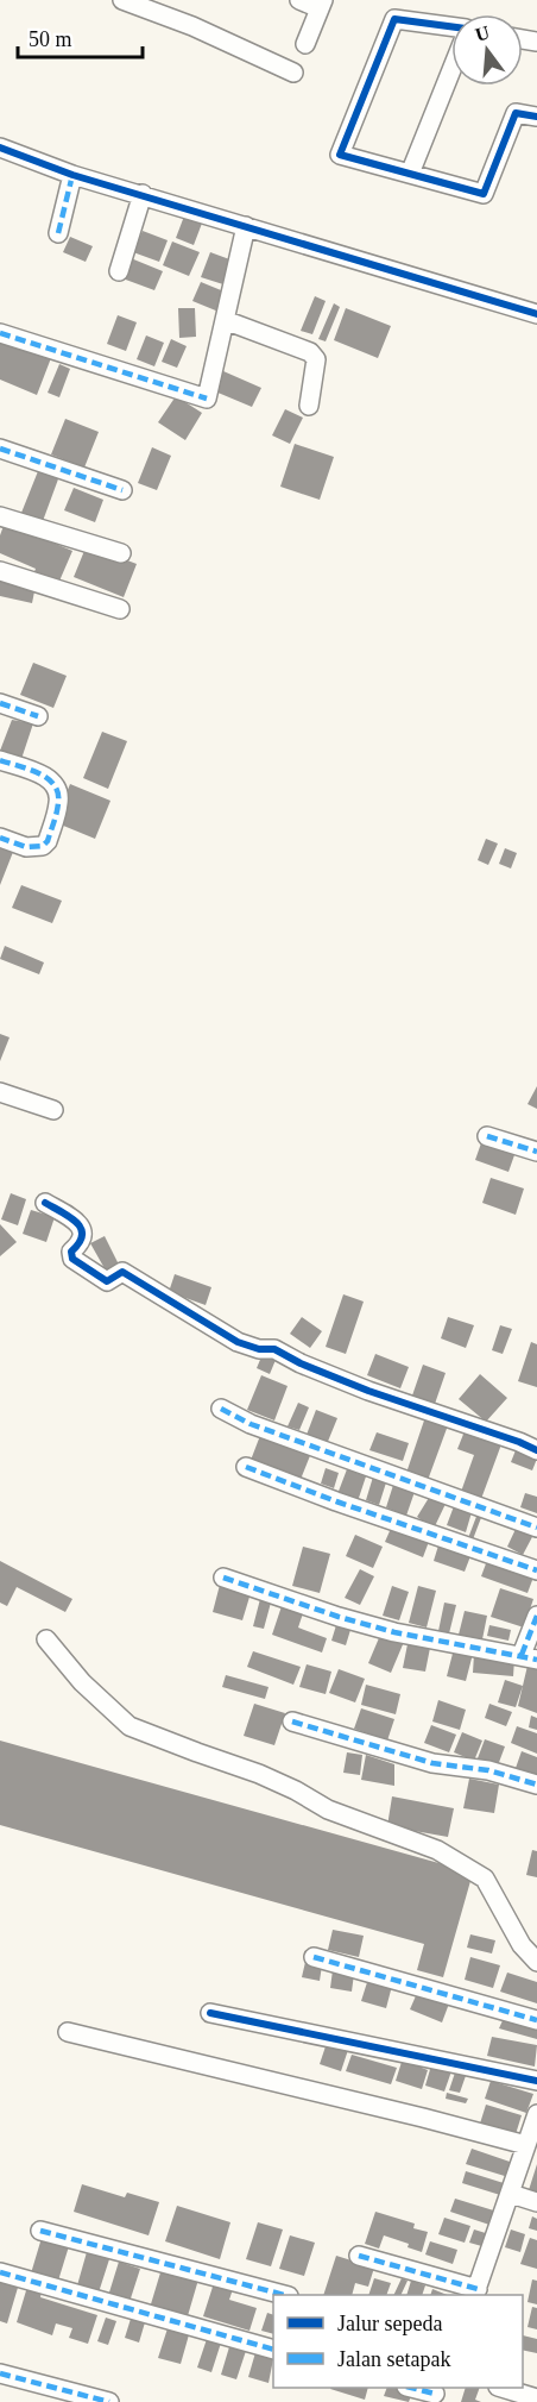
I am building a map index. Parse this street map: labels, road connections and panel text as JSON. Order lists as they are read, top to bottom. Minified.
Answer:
{"legend":["Jalur sepeda","Jalan setapak"],"scale_bar":"50 m","north":"top"}
